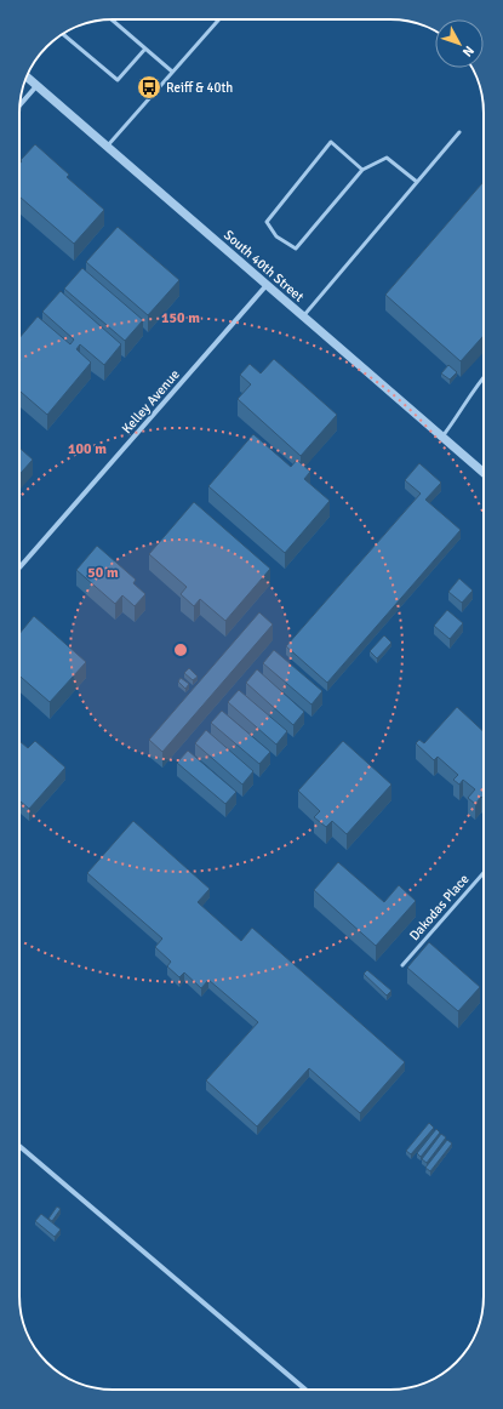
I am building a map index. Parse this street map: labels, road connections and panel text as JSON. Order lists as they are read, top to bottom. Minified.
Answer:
{"streets":{"street":["South 40th Street","Kelley Avenue"],"lane":["Dakodas Place"]},"crossings":[["South 40th Street","Kelley Avenue"]],"places":{"bus stop":["Reiff & 40th"]},"north":"bottom right","rings":["150 m","100 m","50 m"]}
